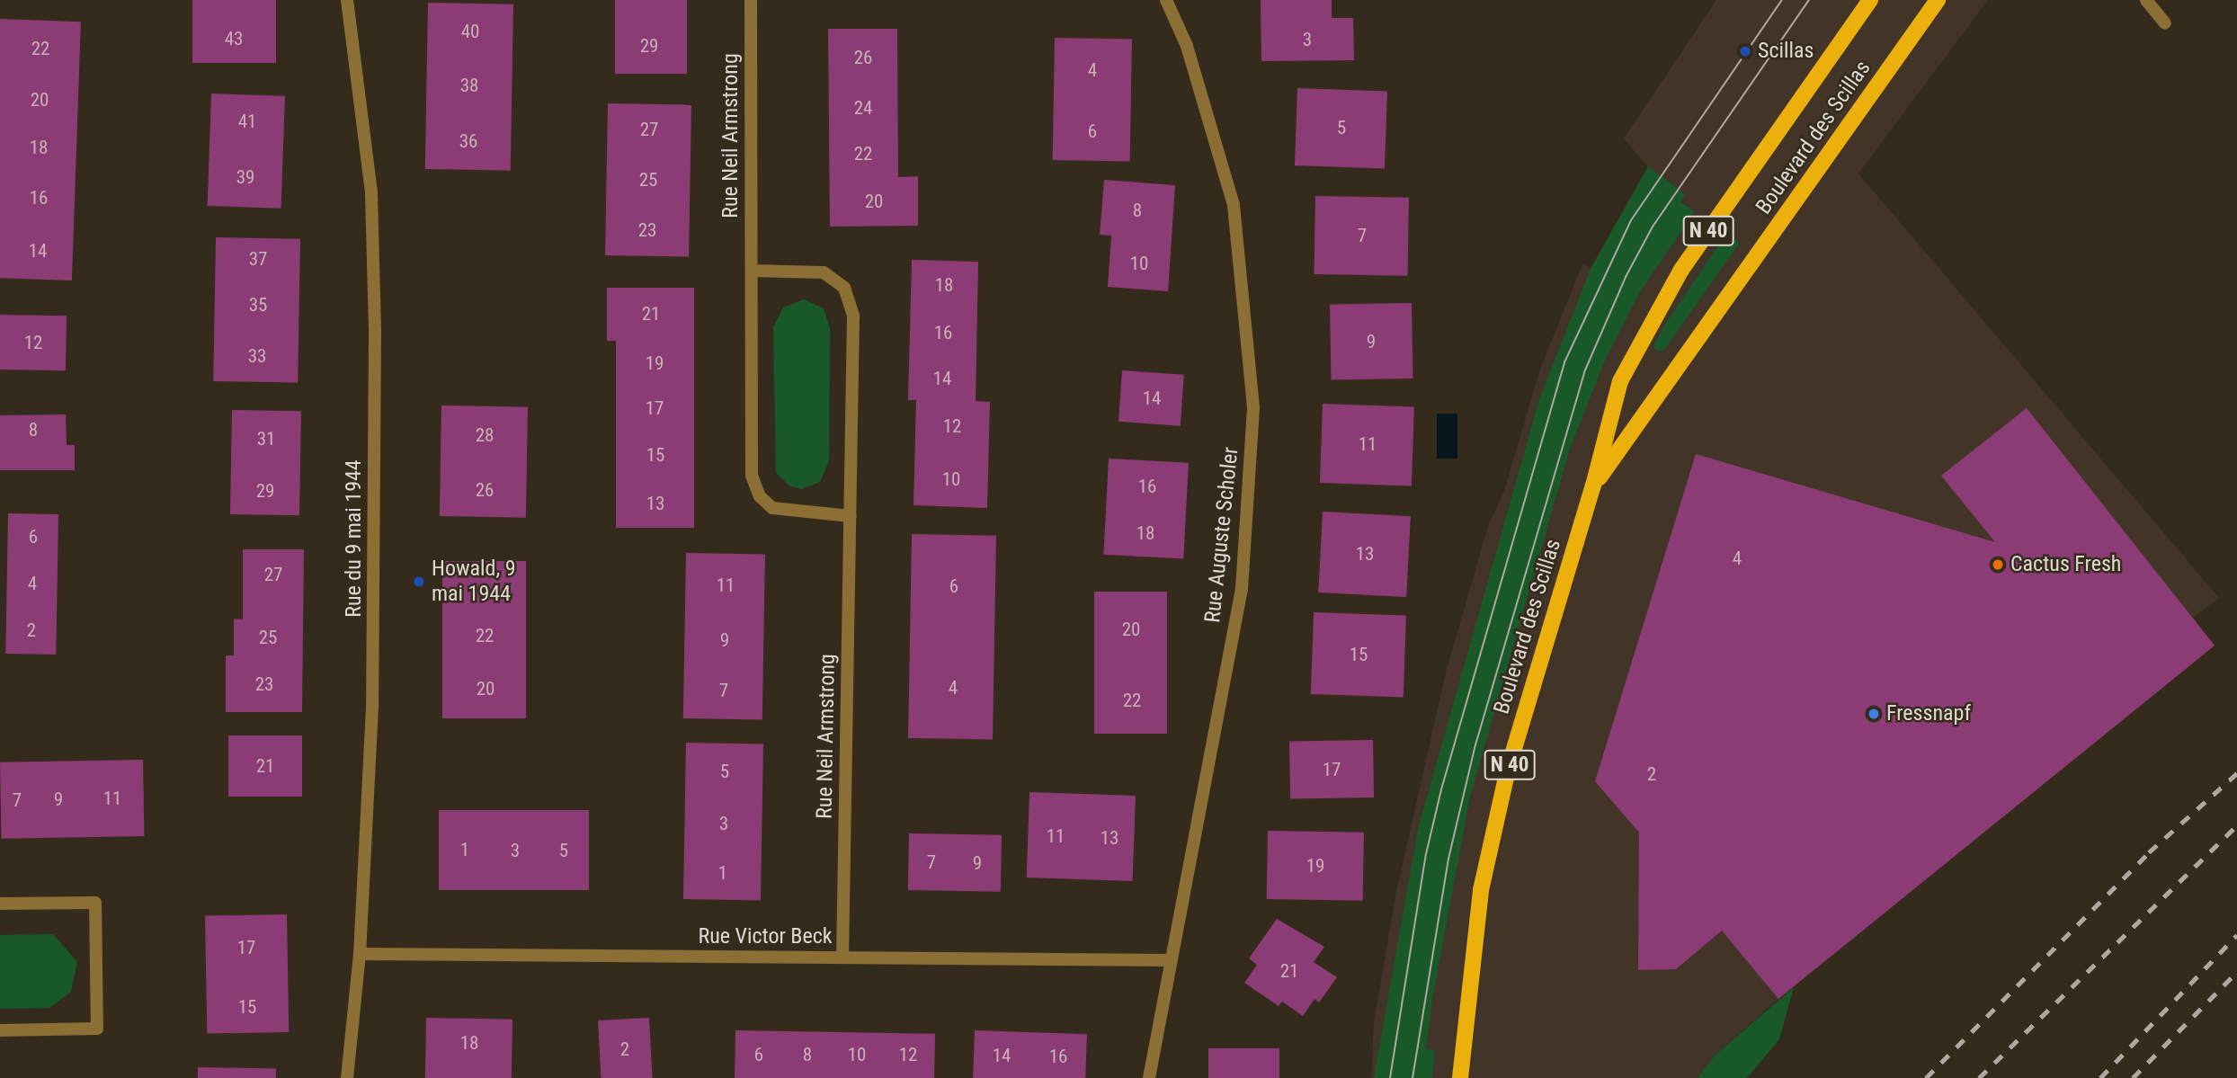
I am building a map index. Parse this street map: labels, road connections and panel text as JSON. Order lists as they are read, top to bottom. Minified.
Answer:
{"streets":{"main road":["Boulevard des Scillas","N 40"],"street":["Rue Neil Armstrong","Rue Auguste Scholer","Rue du 9 mai 1944","Rue Victor Beck"]},"crossings":[["Rue Neil Armstrong","Rue Victor Beck"],["Rue Auguste Scholer","Rue Victor Beck"],["Rue du 9 mai 1944","Rue Victor Beck"]],"places":["Scillas","Cactus Fresh","Howald, 9 mai 1944","Fressnapf"],"house_numbers":["40","43","3","29","22","26","4","38","20","24","41","5","27","6","36","18","22","39","25","16","20","8","23","7","14","37","10","18","35","21","16","9","12","33","19","14","14","17","12","8","28","31","11","15","10","16","26","29","13","18","6","13","4","27","4","11","6","20","2","22","25","9","15","23","4","20","7","22","21","17","5","2","11","9","7","3","11","13","1","3","5","7","9","19","1","17","21","15","18","2","6","8","10","12","14","16"]}
